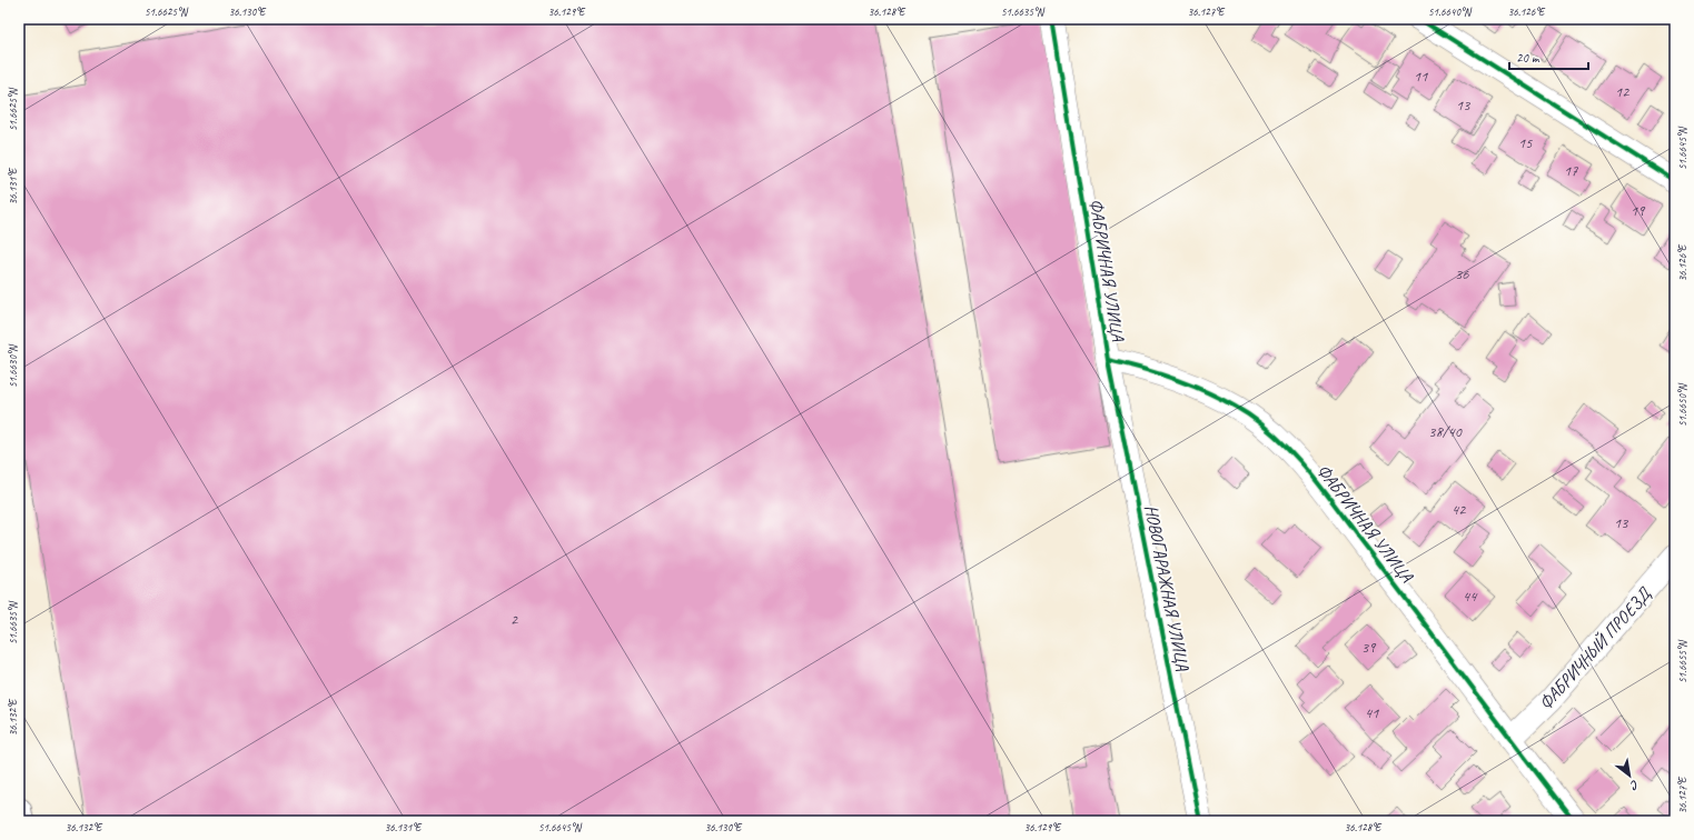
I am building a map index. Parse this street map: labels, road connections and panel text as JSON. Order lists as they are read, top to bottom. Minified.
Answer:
{"streets":{"street":["ФАБРИЧНАЯ УЛИЦА","НОВОГАРАЖНАЯ УЛИЦА","ФАБРИЧНЫЙ ПРОЕЗД"]},"crossings":[["ФАБРИЧНАЯ УЛИЦА","НОВОГАРАЖНАЯ УЛИЦА"],["ФАБРИЧНАЯ УЛИЦА","ФАБРИЧНЫЙ ПРОЕЗД"]],"house_numbers":["11","12","13","15","17","19","36","38/40","42","13","44","2","39","41"],"scale_bar":"20 m","north":"bottom right","coordinates":["51.6625°N","36.130°E","36.129°E","36.128°E","51.6635°N","36.127°E","51.6640°N","36.126°E","51.6645°N","36.131°E","51.6630°N","51.6650°N","51.6655°N","36.132°E"]}
